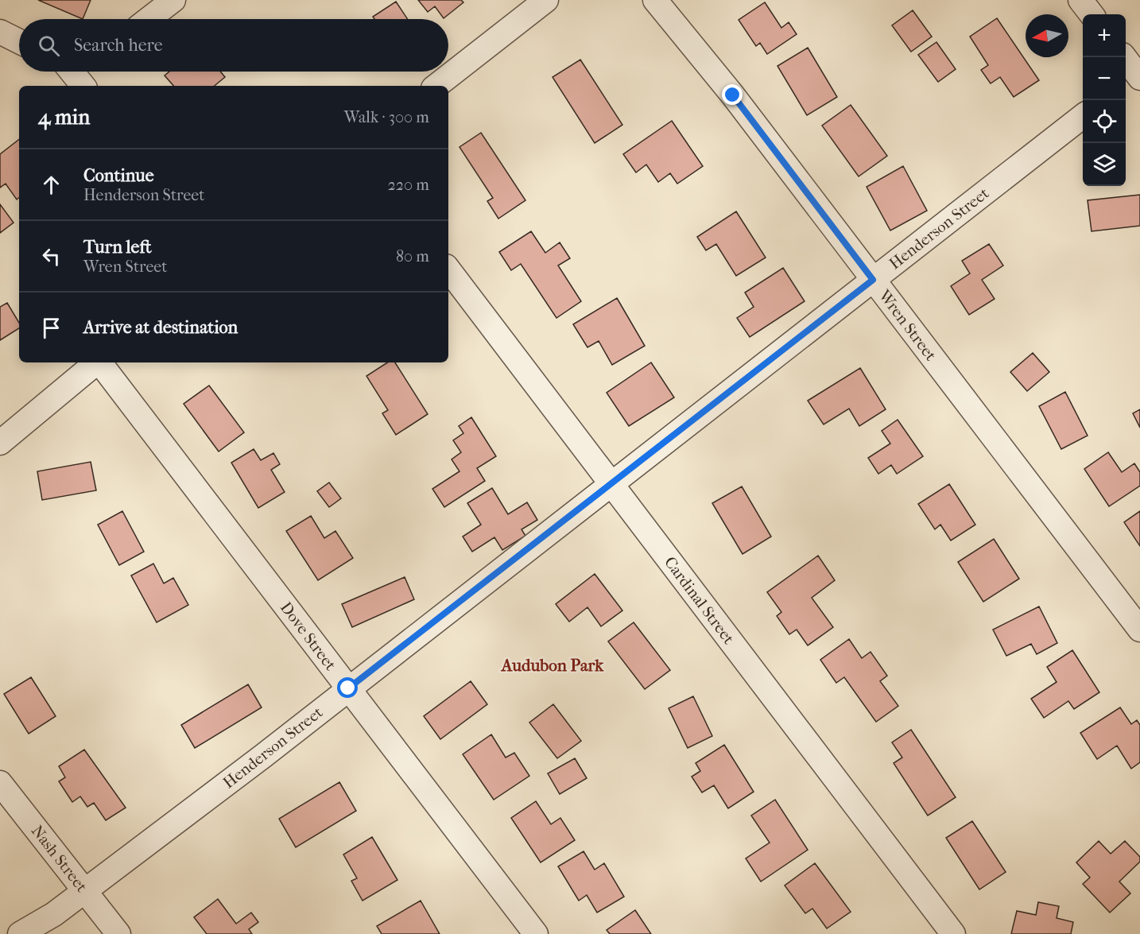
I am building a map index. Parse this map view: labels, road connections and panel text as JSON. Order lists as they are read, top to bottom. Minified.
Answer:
{"streets":{"street":["Henderson Street","Wren Street","Cardinal Street","Dove Street","Nash Street"]},"crossings":[["Henderson Street","Wren Street"],["Henderson Street","Cardinal Street"],["Henderson Street","Dove Street"],["Henderson Street","Nash Street"]],"districts":["Audubon Park"],"north":"left","page":{"map_buttons":["+","−"],"search":"Search here","heading":["4 min","Walk · 300 m"],"list":[["Continue","Henderson Street","220 m"],["Turn left","Wren Street","80 m"],"Arrive at destination"]}}
